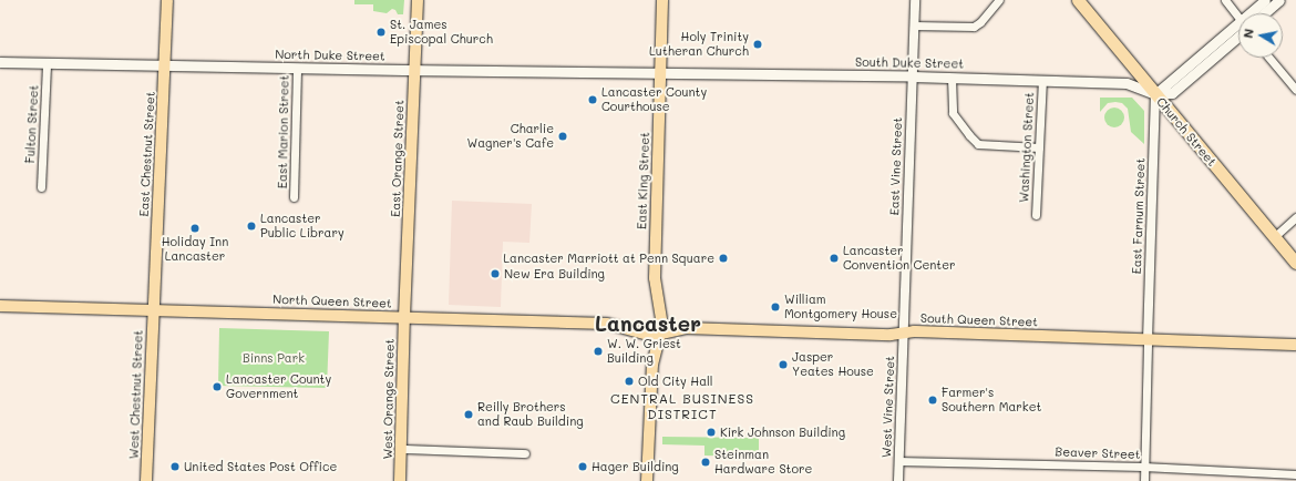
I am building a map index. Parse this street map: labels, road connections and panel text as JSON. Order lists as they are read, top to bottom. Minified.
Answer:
{"streets":{"highway":["Church Street"],"main road":["North Duke Street","South Duke Street","East Chestnut Street","East Orange Street","East King Street","North Queen Street","South Queen Street","West Chestnut Street","West Orange Street"],"street":["Fulton Street","East Marion Street","Washington Street","East Vine Street","East Farnum Street","West Vine Street","Beaver Street"]},"crossings":[["North Duke Street","South Duke Street"],["North Duke Street","Fulton Street"],["North Duke Street","East Marion Street"],["North Duke Street","East Chestnut Street"],["North Duke Street","East Orange Street"],["North Duke Street","East King Street"],["South Duke Street","Church Street"],["South Duke Street","Washington Street"],["South Duke Street","East Vine Street"],["South Duke Street","East King Street"],["South Duke Street","East Farnum Street"],["Church Street","East Farnum Street"],["East Chestnut Street","North Queen Street"],["East Chestnut Street","West Chestnut Street"],["East Orange Street","North Queen Street"],["East Orange Street","West Orange Street"],["East Vine Street","South Queen Street"],["East Vine Street","West Vine Street"],["East King Street","North Queen Street"],["East King Street","South Queen Street"],["East Farnum Street","South Queen Street"],["North Queen Street","South Queen Street"],["North Queen Street","West Chestnut Street"],["North Queen Street","West Orange Street"],["South Queen Street","West Vine Street"],["West Vine Street","Beaver Street"]],"districts":["Lancaster","CENTRAL BUSINESS DISTRICT"],"parks":["Binns Park"],"places":["St. James Episcopal Church","Holy Trinity Lutheran Church","Lancaster County Courthouse","Charlie Wagner's Cafe","Lancaster Public Library","Holiday Inn Lancaster","Lancaster Marriott at Penn Square","Lancaster Convention Center","New Era Building","William Montgomery House","W. W. Griest Building","Jasper Yeates House","Old City Hall","Lancaster County Government","Farmer's Southern Market","Reilly Brothers and Raub Building","Kirk Johnson Building","Steinman Hardware Store","United States Post Office","Hager Building"],"north":"left"}
